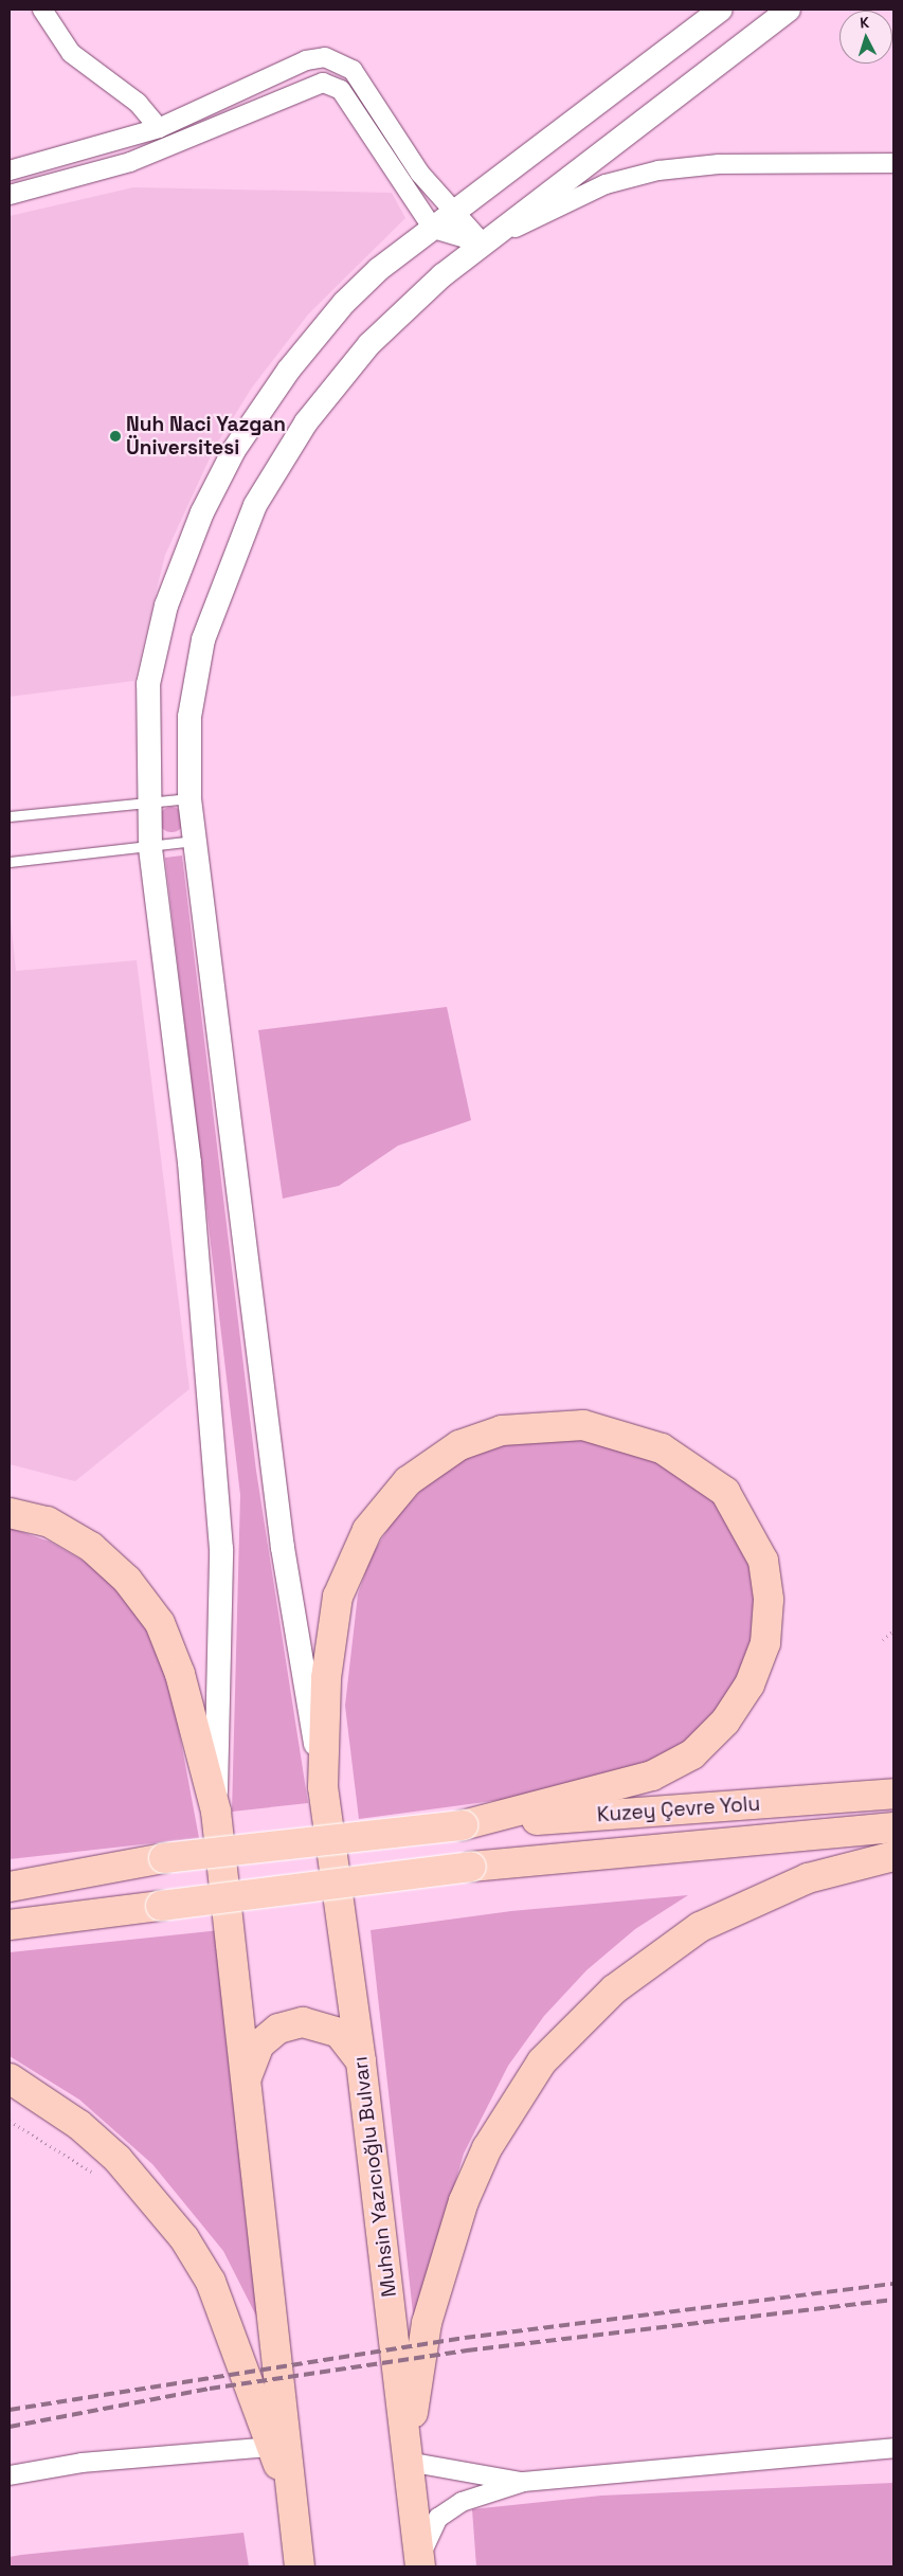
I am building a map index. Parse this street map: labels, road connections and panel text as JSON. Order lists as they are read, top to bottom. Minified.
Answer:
{"streets":{"highway":["Kuzey Çevre Yolu","Muhsin Yazıcıoğlu Bulvarı"]},"crossings":[["Kuzey Çevre Yolu","Muhsin Yazıcıoğlu Bulvarı"]],"places":["Nuh Naci Yazgan Üniversitesi"],"north":"top"}
